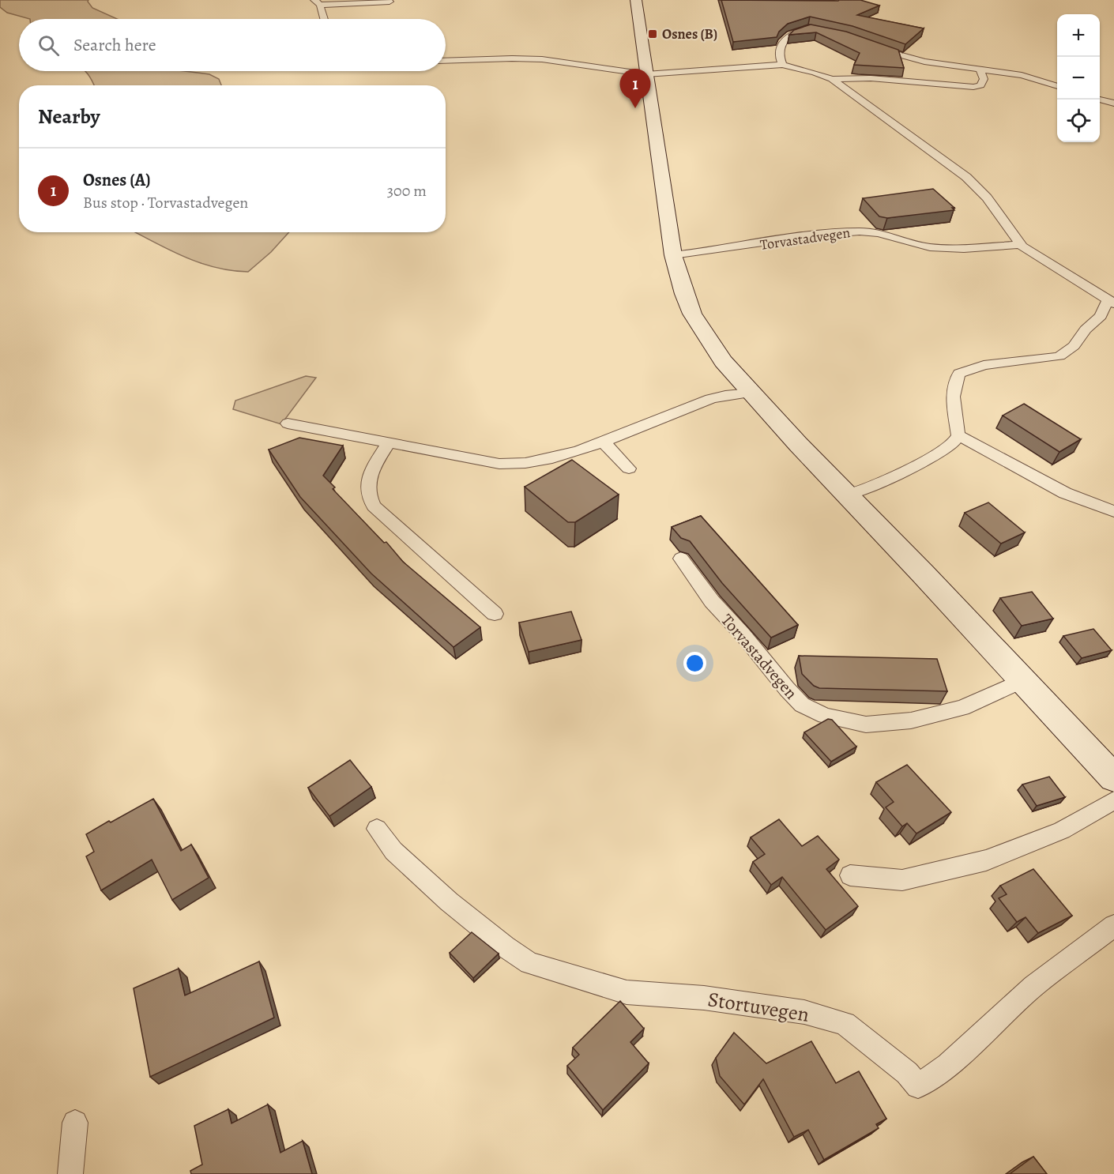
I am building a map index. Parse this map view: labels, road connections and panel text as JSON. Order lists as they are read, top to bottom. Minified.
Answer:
{"streets":{"lane":["Torvastadvegen","Stortuvegen"]},"places":{"transit":["Osnes (B)"]},"page":{"map_buttons":["+","−"],"search":"Search here","pins":"1","heading":"Nearby","list":[{"mark":"1","name":"Osnes (A)","note":"Bus stop · Torvastadvegen","value":"300 m"}]}}
